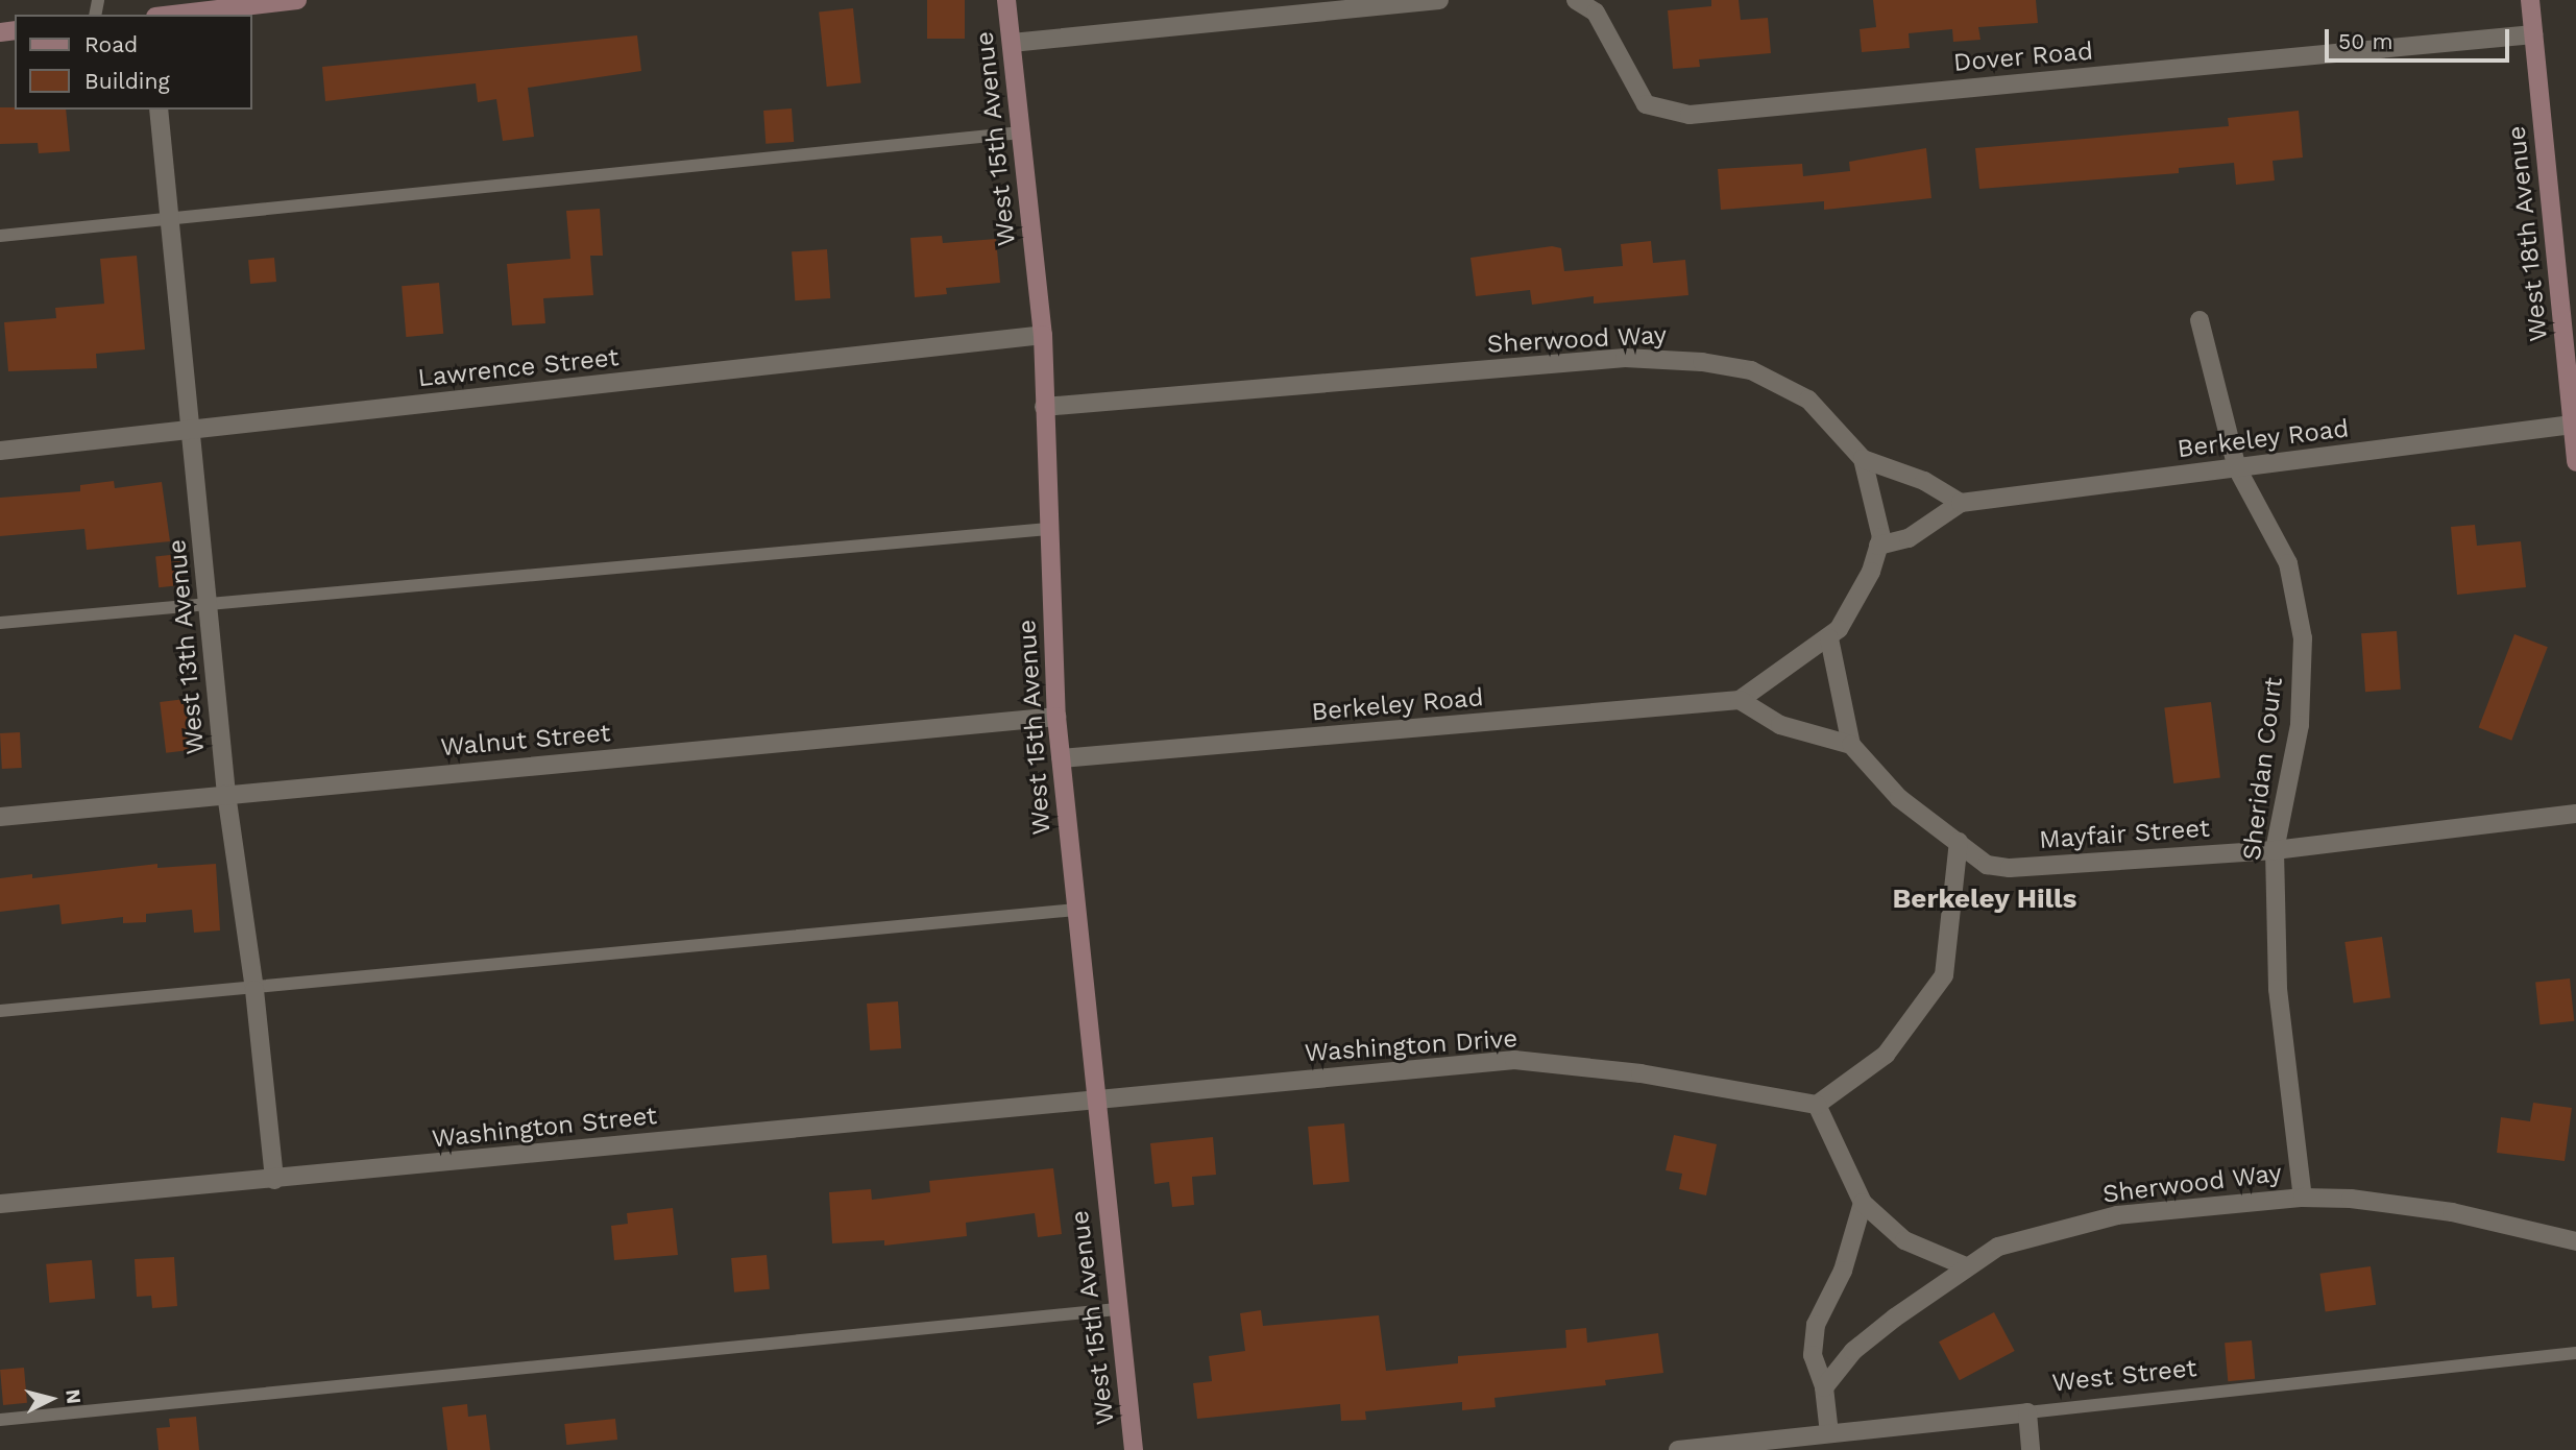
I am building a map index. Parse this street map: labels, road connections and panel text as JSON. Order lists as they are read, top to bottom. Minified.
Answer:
{"streets":{"street":["Dover Road","West 15th Avenue","West 18th Avenue","Sherwood Way","Lawrence Street","Berkeley Road","West 13th Avenue","Walnut Street","Sheridan Court","Mayfair Street","Washington Drive","Washington Street","West Street"]},"crossings":[["Dover Road","West 18th Avenue"],["West 15th Avenue","Sherwood Way"],["West 15th Avenue","Lawrence Street"],["West 15th Avenue","Berkeley Road"],["West 15th Avenue","Walnut Street"],["West 15th Avenue","Washington Drive"],["West 15th Avenue","Washington Street"],["West 18th Avenue","Berkeley Road"],["Sherwood Way","Berkeley Road"],["Sherwood Way","Sheridan Court"],["Lawrence Street","West 13th Avenue"],["Berkeley Road","Sheridan Court"],["West 13th Avenue","Walnut Street"],["West 13th Avenue","Washington Street"],["Sheridan Court","Mayfair Street"],["Washington Drive","Washington Street"]],"districts":["Berkeley Hills"],"legend":["Road","Building"],"scale_bar":"50 m","north":"right"}
